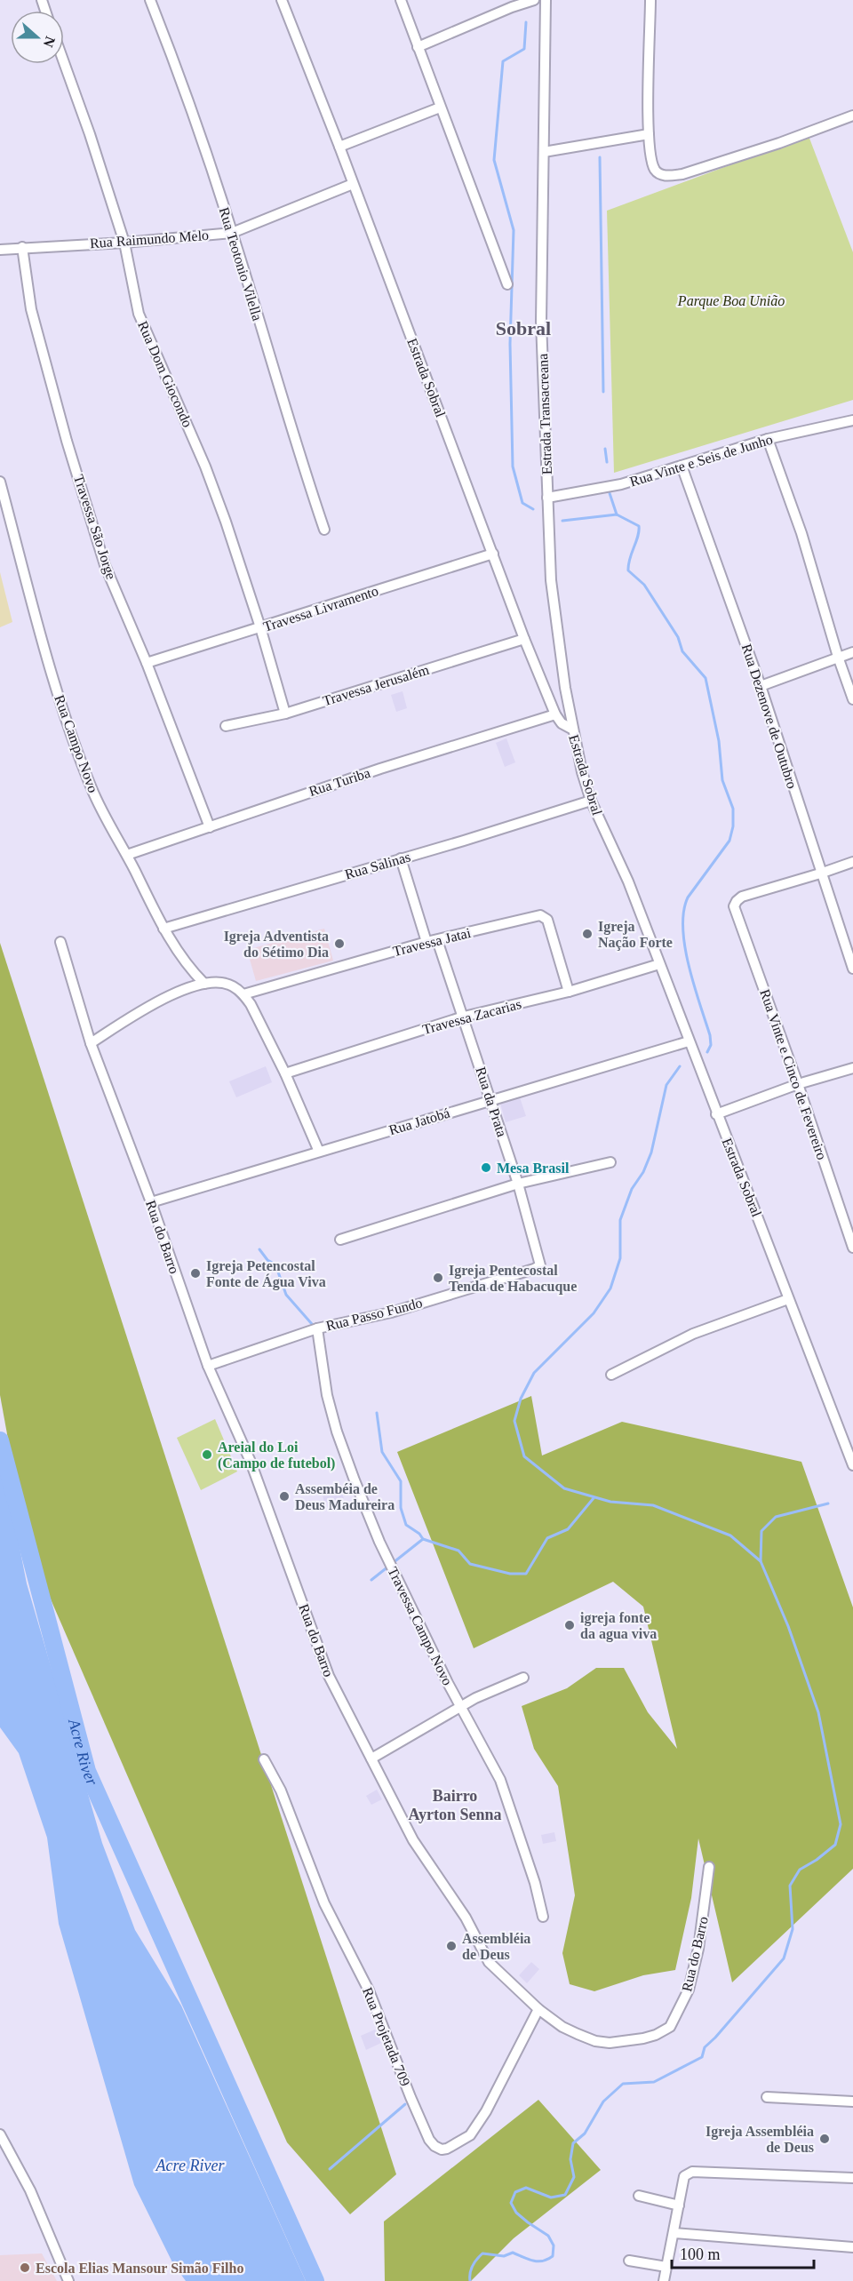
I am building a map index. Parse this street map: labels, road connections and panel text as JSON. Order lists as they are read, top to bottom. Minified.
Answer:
{"streets":{"street":["Rua Raimundo Melo","Rua Teotonio Vilella","Rua Dom Giocondo","Estrada Sobral","Estrada Transacreana","Rua Vinte e Seis de Junho","Travessa São Jorge","Travessa Livramento","Travessa Jerusalém","Rua Dezenove de Outubro","Rua Campo Novo","Rua Turiba","Rua Salinas","Travessa Jatai","Travessa Zacarias","Rua Vinte e Cinco de Fevereiro","Rua da Prata","Rua Jatobá","Rua do Barro","Rua Passo Fundo","Travessa Campo Novo","Rua Projetada 709"]},"crossings":[["Rua Raimundo Melo","Rua Teotonio Vilella"],["Rua Raimundo Melo","Rua Dom Giocondo"],["Rua Raimundo Melo","Estrada Sobral"],["Rua Raimundo Melo","Travessa São Jorge"],["Rua Dom Giocondo","Travessa Livramento"],["Rua Dom Giocondo","Travessa Jerusalém"],["Estrada Sobral","Estrada Transacreana"],["Estrada Sobral","Travessa Livramento"],["Estrada Sobral","Travessa Jerusalém"],["Estrada Sobral","Rua Turiba"],["Estrada Sobral","Rua Salinas"],["Estrada Sobral","Travessa Zacarias"],["Estrada Sobral","Rua Jatobá"],["Estrada Transacreana","Rua Vinte e Seis de Junho"],["Rua Vinte e Seis de Junho","Rua Dezenove de Outubro"],["Travessa São Jorge","Travessa Livramento"],["Travessa São Jorge","Rua Turiba"],["Rua Dezenove de Outubro","Rua Vinte e Cinco de Fevereiro"],["Rua Campo Novo","Rua Turiba"],["Rua Campo Novo","Rua Salinas"],["Rua Salinas","Rua da Prata"],["Travessa Jatai","Travessa Zacarias"],["Travessa Jatai","Rua da Prata"],["Travessa Zacarias","Rua da Prata"],["Rua da Prata","Rua Jatobá"],["Rua da Prata","Rua Passo Fundo"],["Rua Jatobá","Rua do Barro"],["Rua do Barro","Rua Passo Fundo"],["Rua do Barro","Rua Projetada 709"],["Rua Passo Fundo","Travessa Campo Novo"]],"districts":["Sobral","Bairro Ayrton Senna"],"water":["Acre River"],"parks":["Parque Boa União"],"places":["Igreja Nação Forte","Igreja Adventista do Sétimo Dia","Mesa Brasil","Igreja Petencostal Fonte de Água Viva","Igreja Pentecostal Tenda de Habacuque","Areial do Loi (Campo de futebol)","Assembéia de Deus Madureira","igreja fonte da agua viva","Assembléia de Deus","Igreja Assembléia de Deus","Escola Elias Mansour Simão Filho"],"scale_bar":"100 m","north":"right"}
